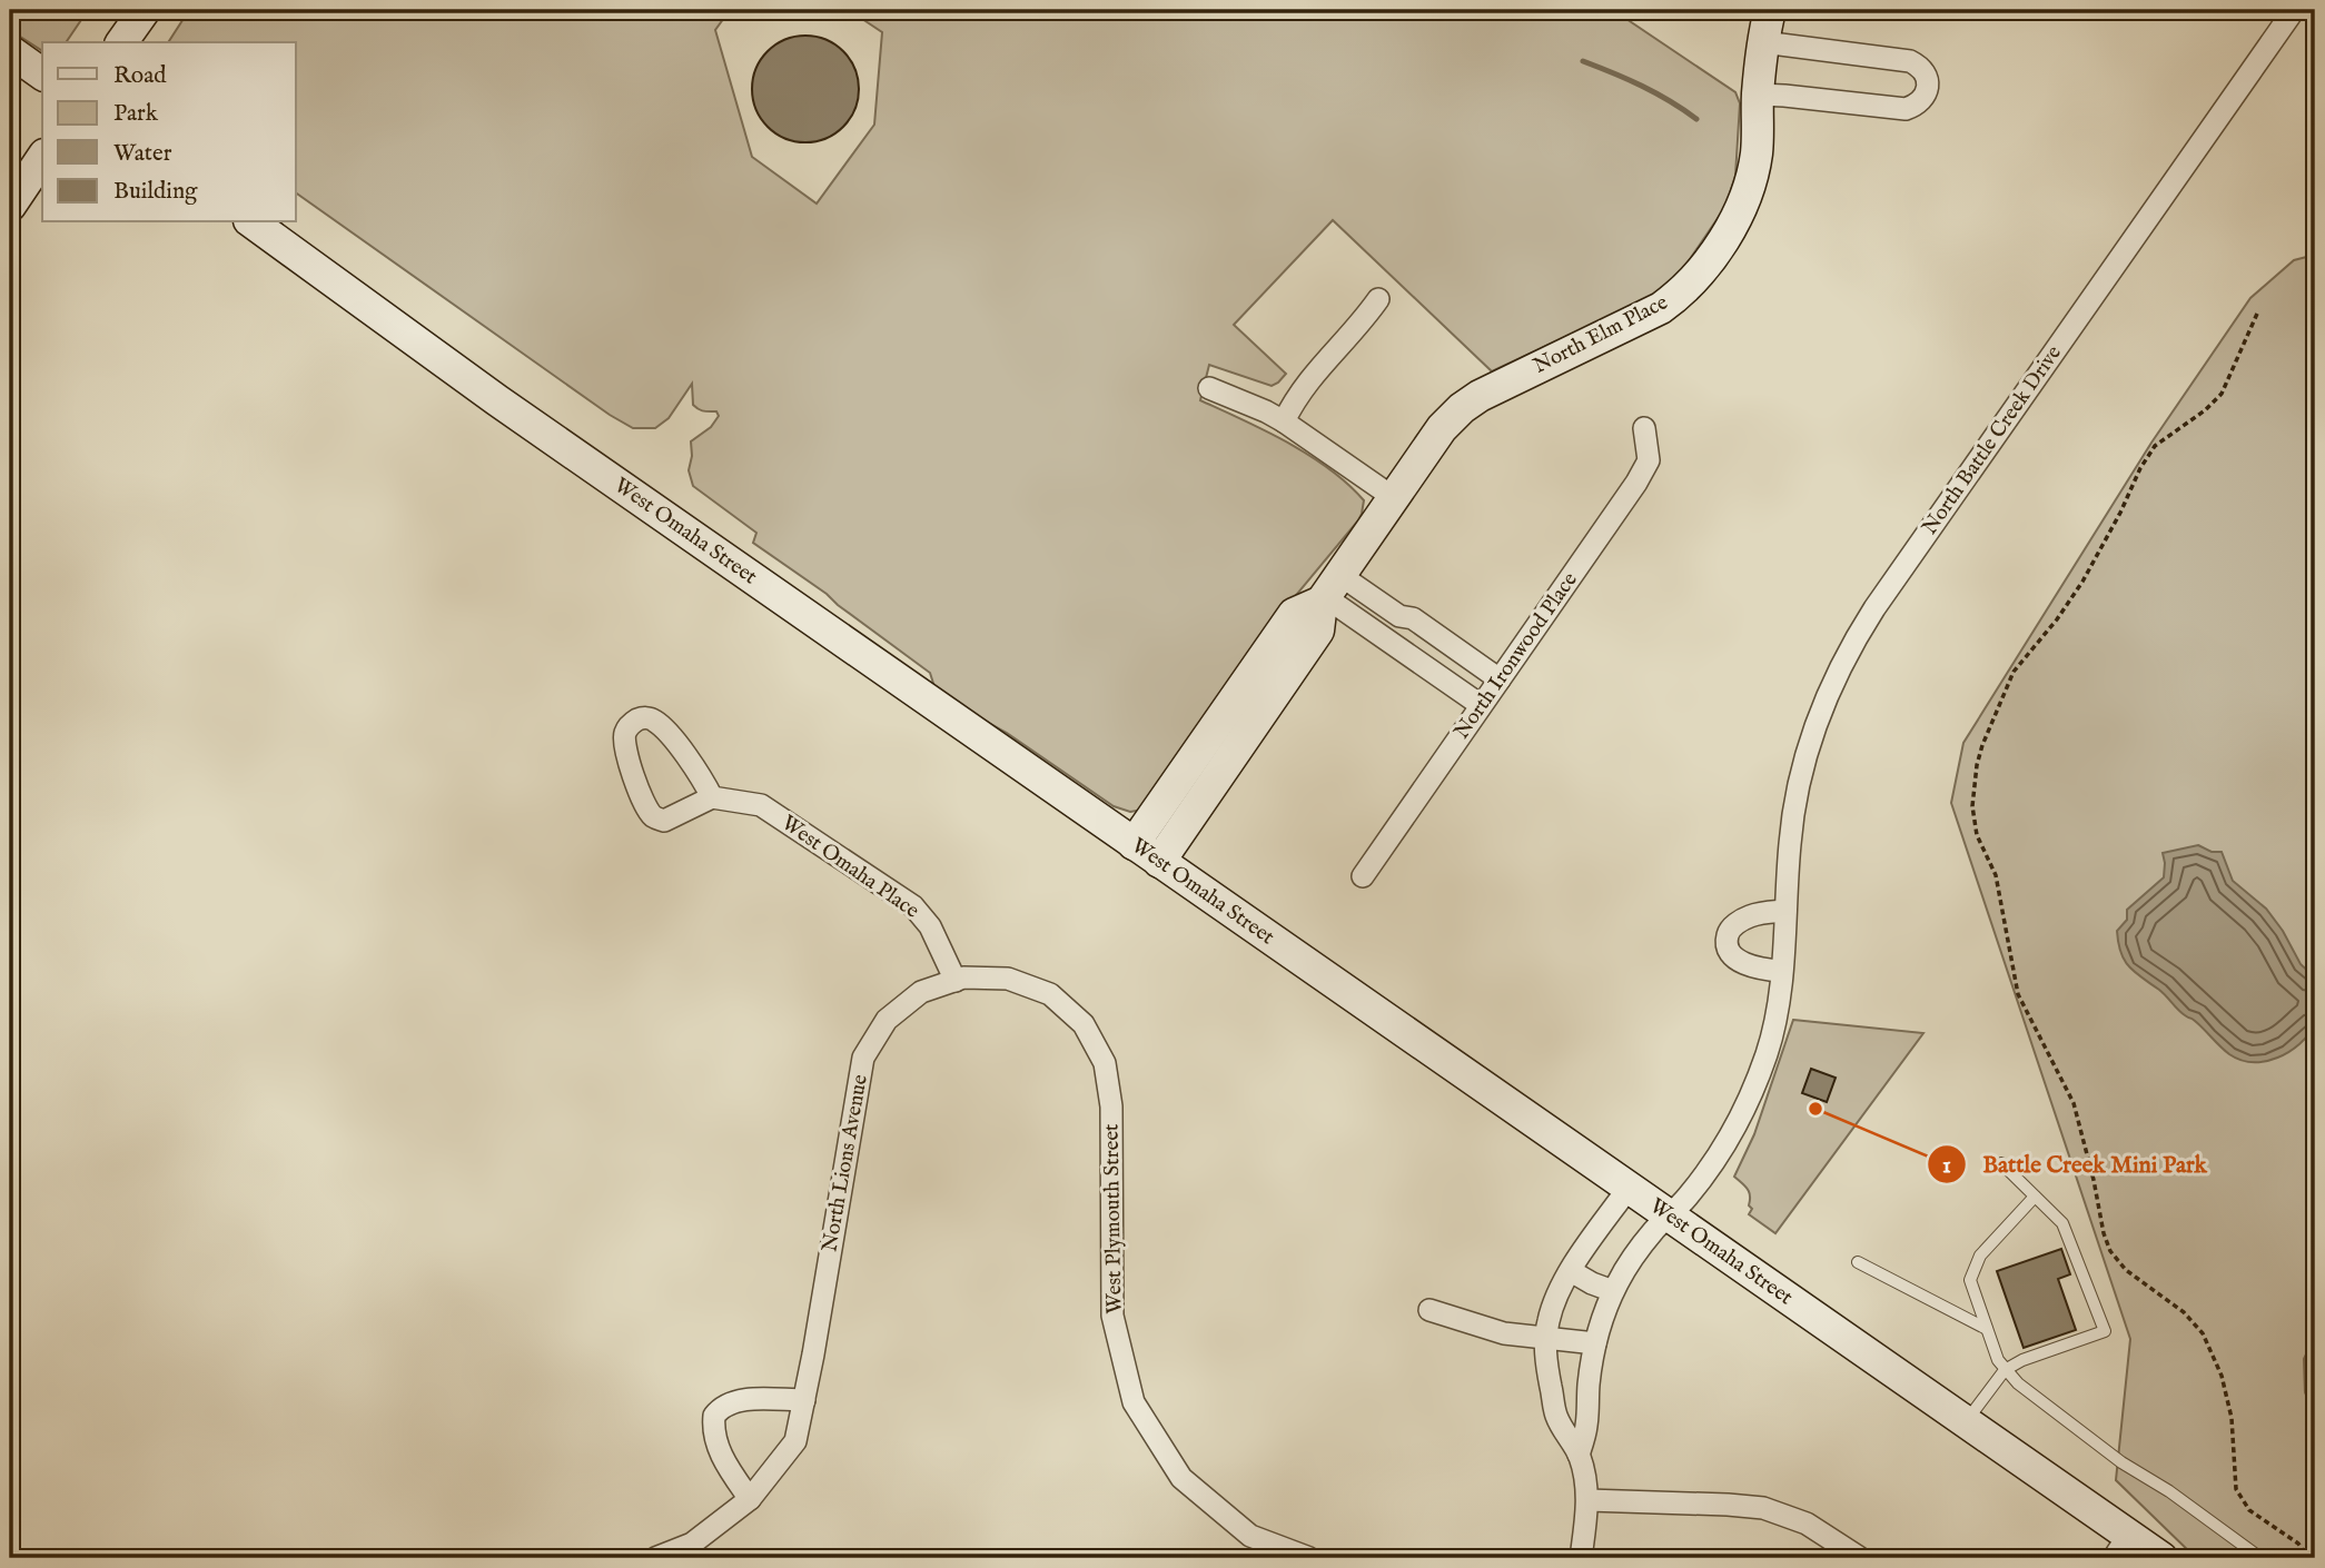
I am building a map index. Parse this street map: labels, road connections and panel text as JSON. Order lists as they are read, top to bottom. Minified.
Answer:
{"streets":{"main road":["North Elm Place","West Omaha Street"],"street":["North Battle Creek Drive","North Ironwood Place","West Omaha Place","North Lions Avenue","West Plymouth Street"]},"crossings":[["North Elm Place","West Omaha Street"],["North Battle Creek Drive","West Omaha Street"],["West Omaha Place","North Lions Avenue"],["West Omaha Place","West Plymouth Street"],["North Lions Avenue","West Plymouth Street"]],"places":["Battle Creek Mini Park"],"legend":["Road","Park","Water","Building"]}
